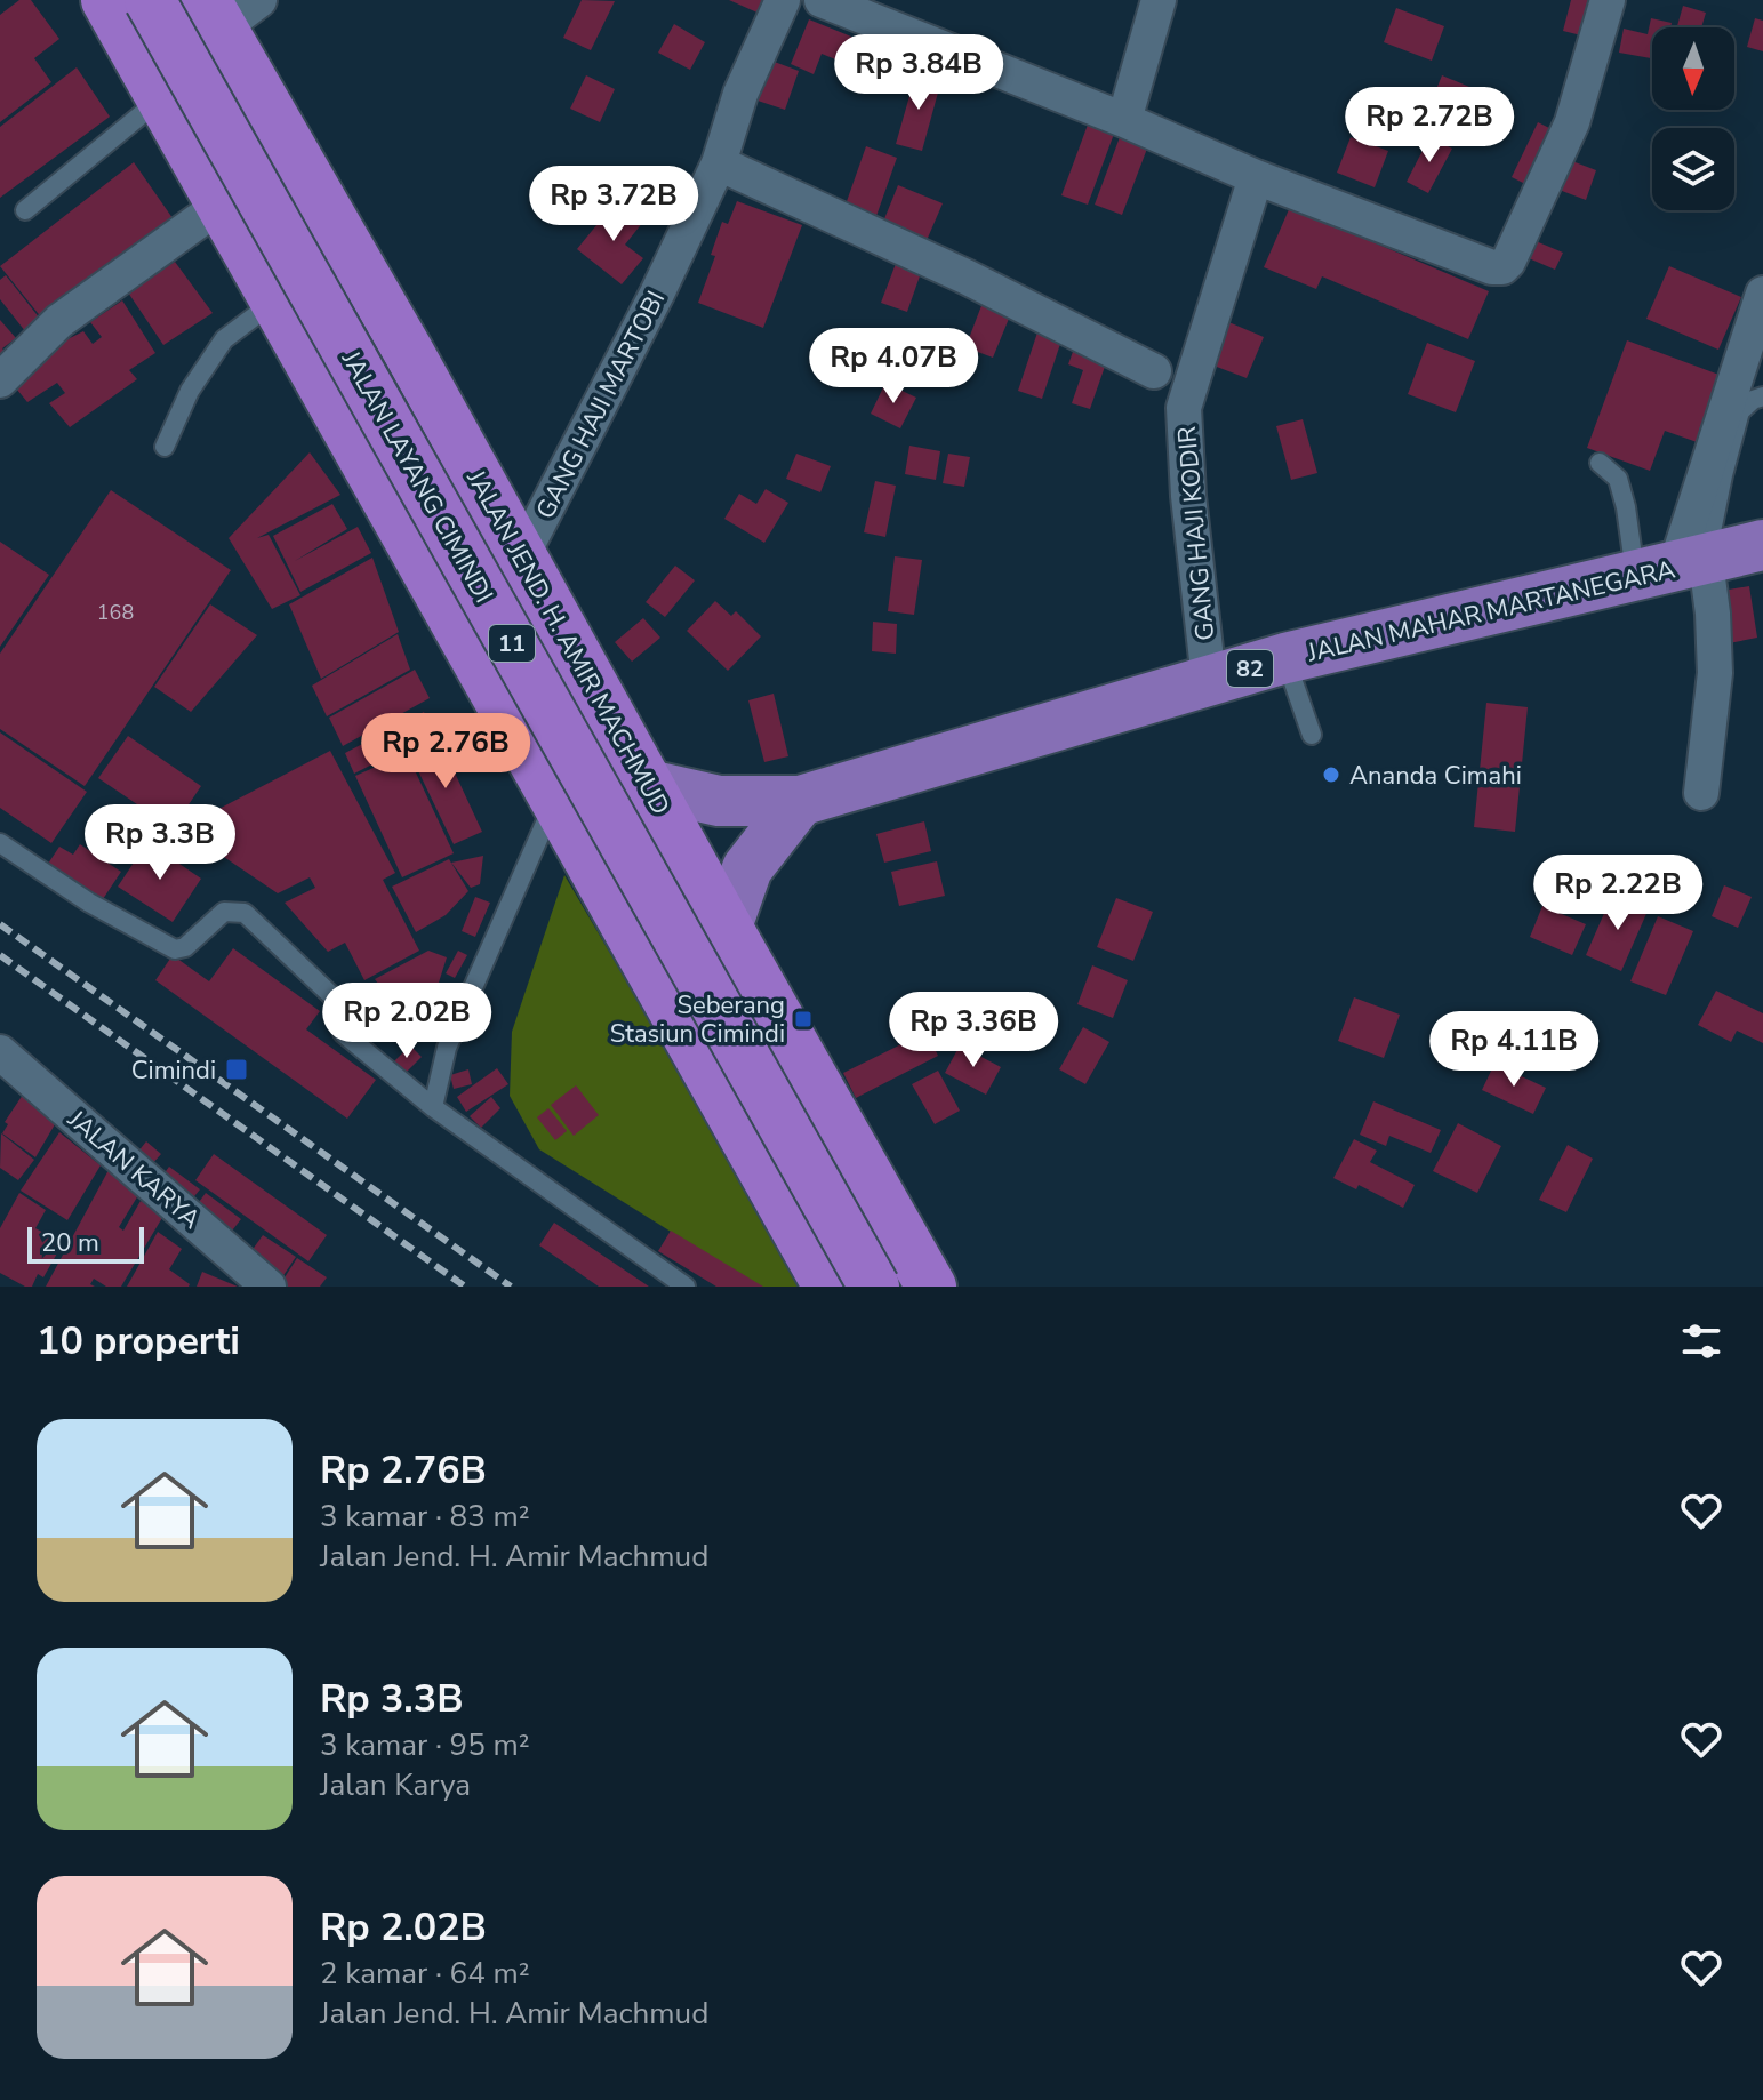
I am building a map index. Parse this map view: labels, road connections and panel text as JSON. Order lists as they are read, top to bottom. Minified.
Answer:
{"streets":{"highway":["JALAN LAYANG CIMINDI","JALAN JEND. H. AMIR MACHMUD","11"],"main road":["JALAN MAHAR MARTANEGARA","82"],"street":["GANG HAJI MARTOBI","GANG HAJI KODIR","JALAN KARYA"]},"crossings":[["GANG HAJI MARTOBI","JALAN JEND. H. AMIR MACHMUD"],["GANG HAJI KODIR","JALAN MAHAR MARTANEGARA"],["JALAN MAHAR MARTANEGARA","JALAN JEND. H. AMIR MACHMUD"]],"places":{"other":["Ananda Cimahi"],"transit":["Seberang Stasiun Cimindi","Cimindi"]},"house_numbers":["168"],"scale_bar":"20 m","north":"bottom","page":{"price":["Rp 3.84B","Rp 2.72B","Rp 3.72B","Rp 4.07B","Rp 2.76B","Rp 3.3B","Rp 2.22B","Rp 2.02B","Rp 3.36B","Rp 4.11B"],"scale":"20 m","heading":"10 properti","list":[{"name":"Rp 2.76B","note":"3 kamar · 83 m² · Jalan Jend. H. Amir Machmud"},{"name":"Rp 3.3B","note":"3 kamar · 95 m² · Jalan Karya"},{"name":"Rp 2.02B","note":"2 kamar · 64 m² · Jalan Jend. H. Amir Machmud"}]}}
